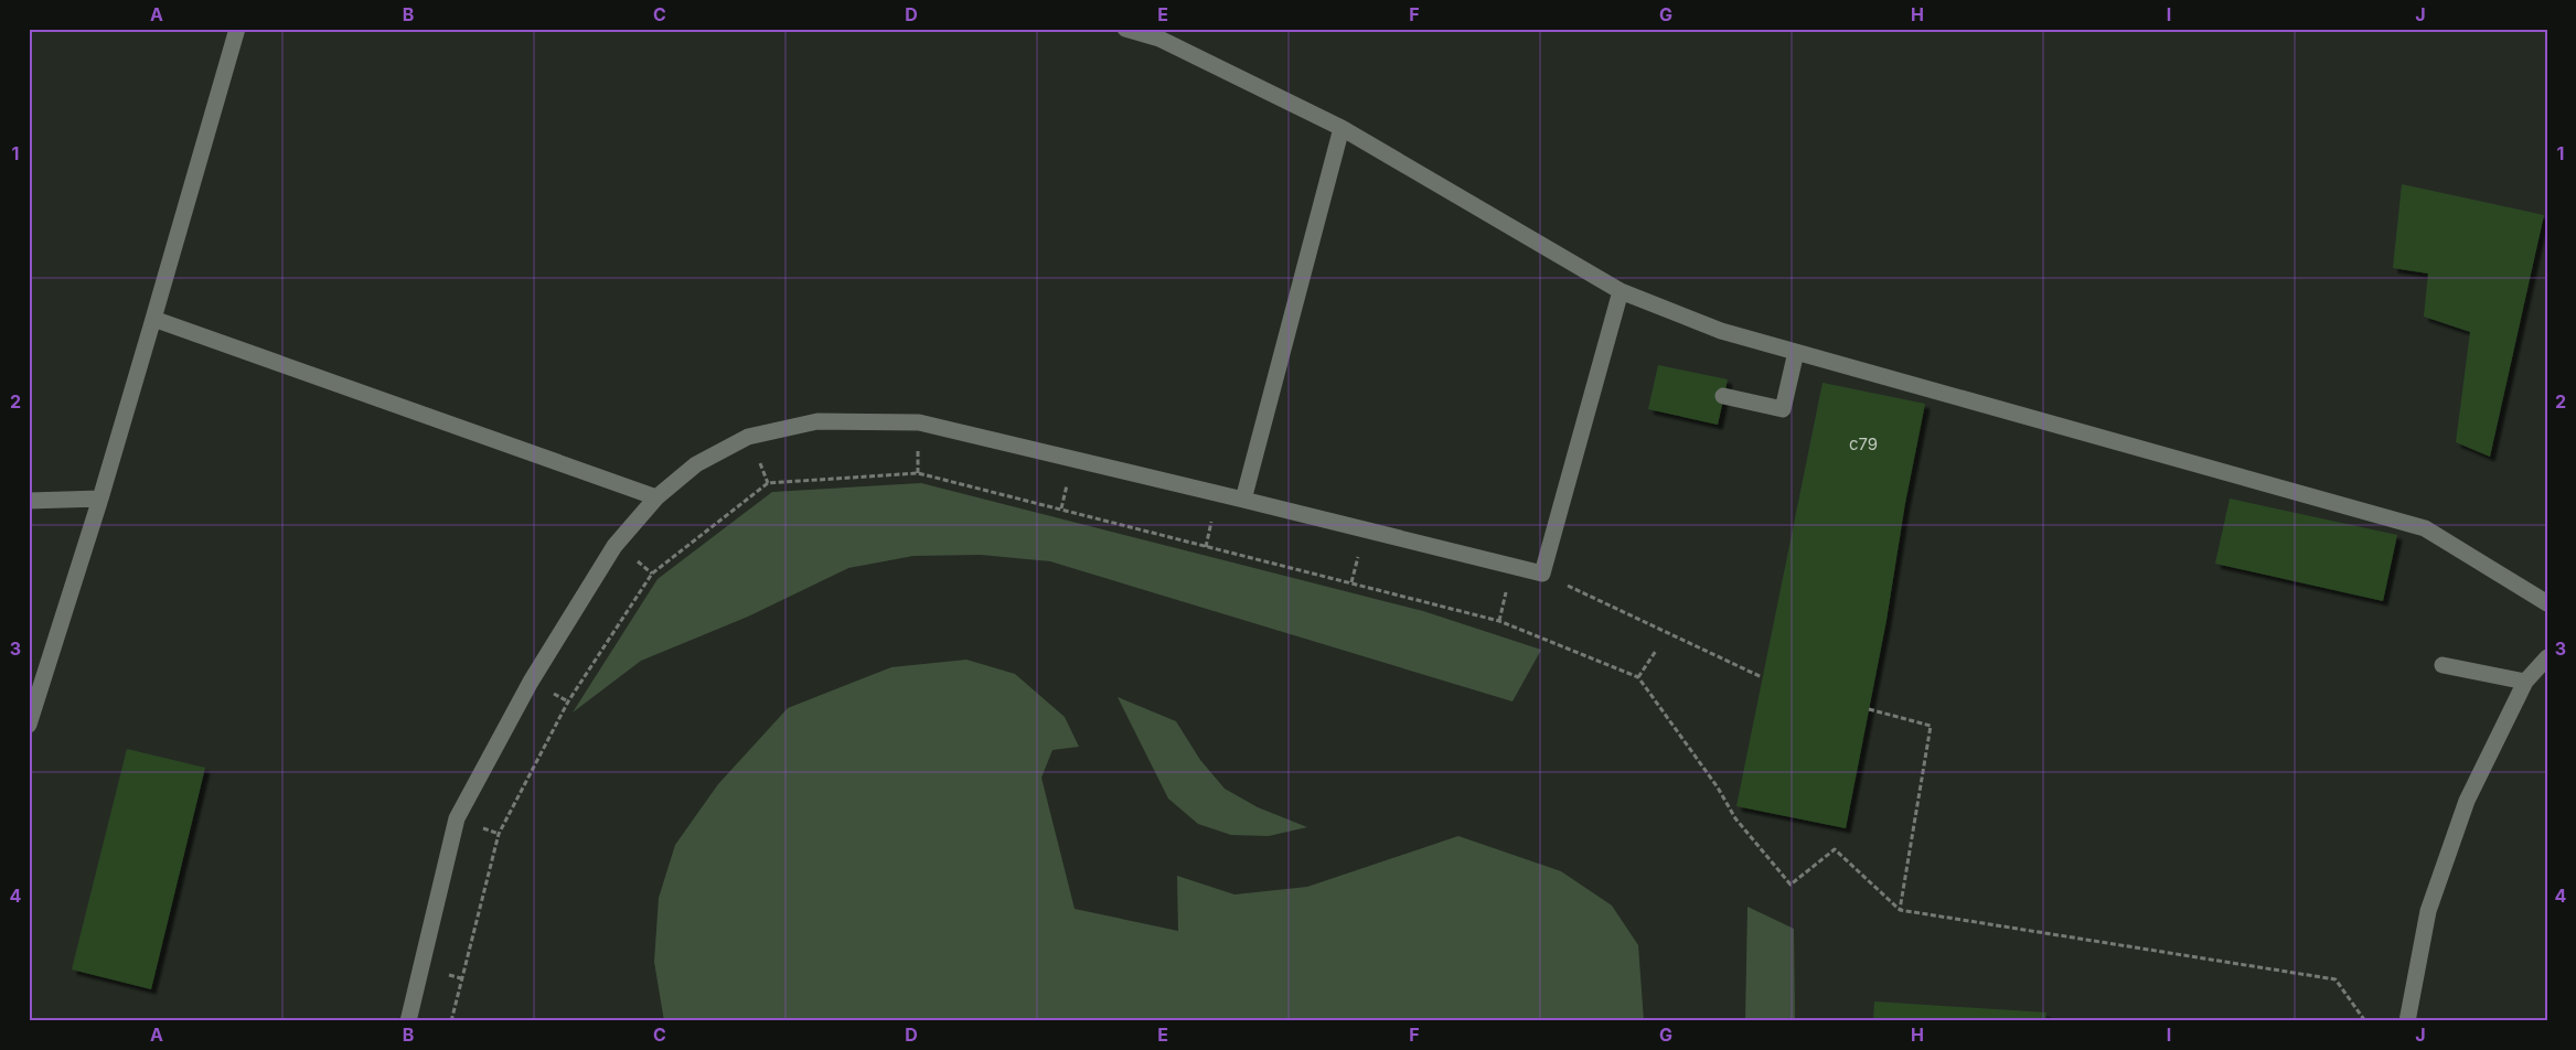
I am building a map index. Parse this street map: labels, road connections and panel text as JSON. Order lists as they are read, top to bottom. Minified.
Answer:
{"house_numbers":["с79"],"grid":{"columns":["A","B","C","D","E","F","G","H","I","J"],"rows":["1","2","3","4"]}}
